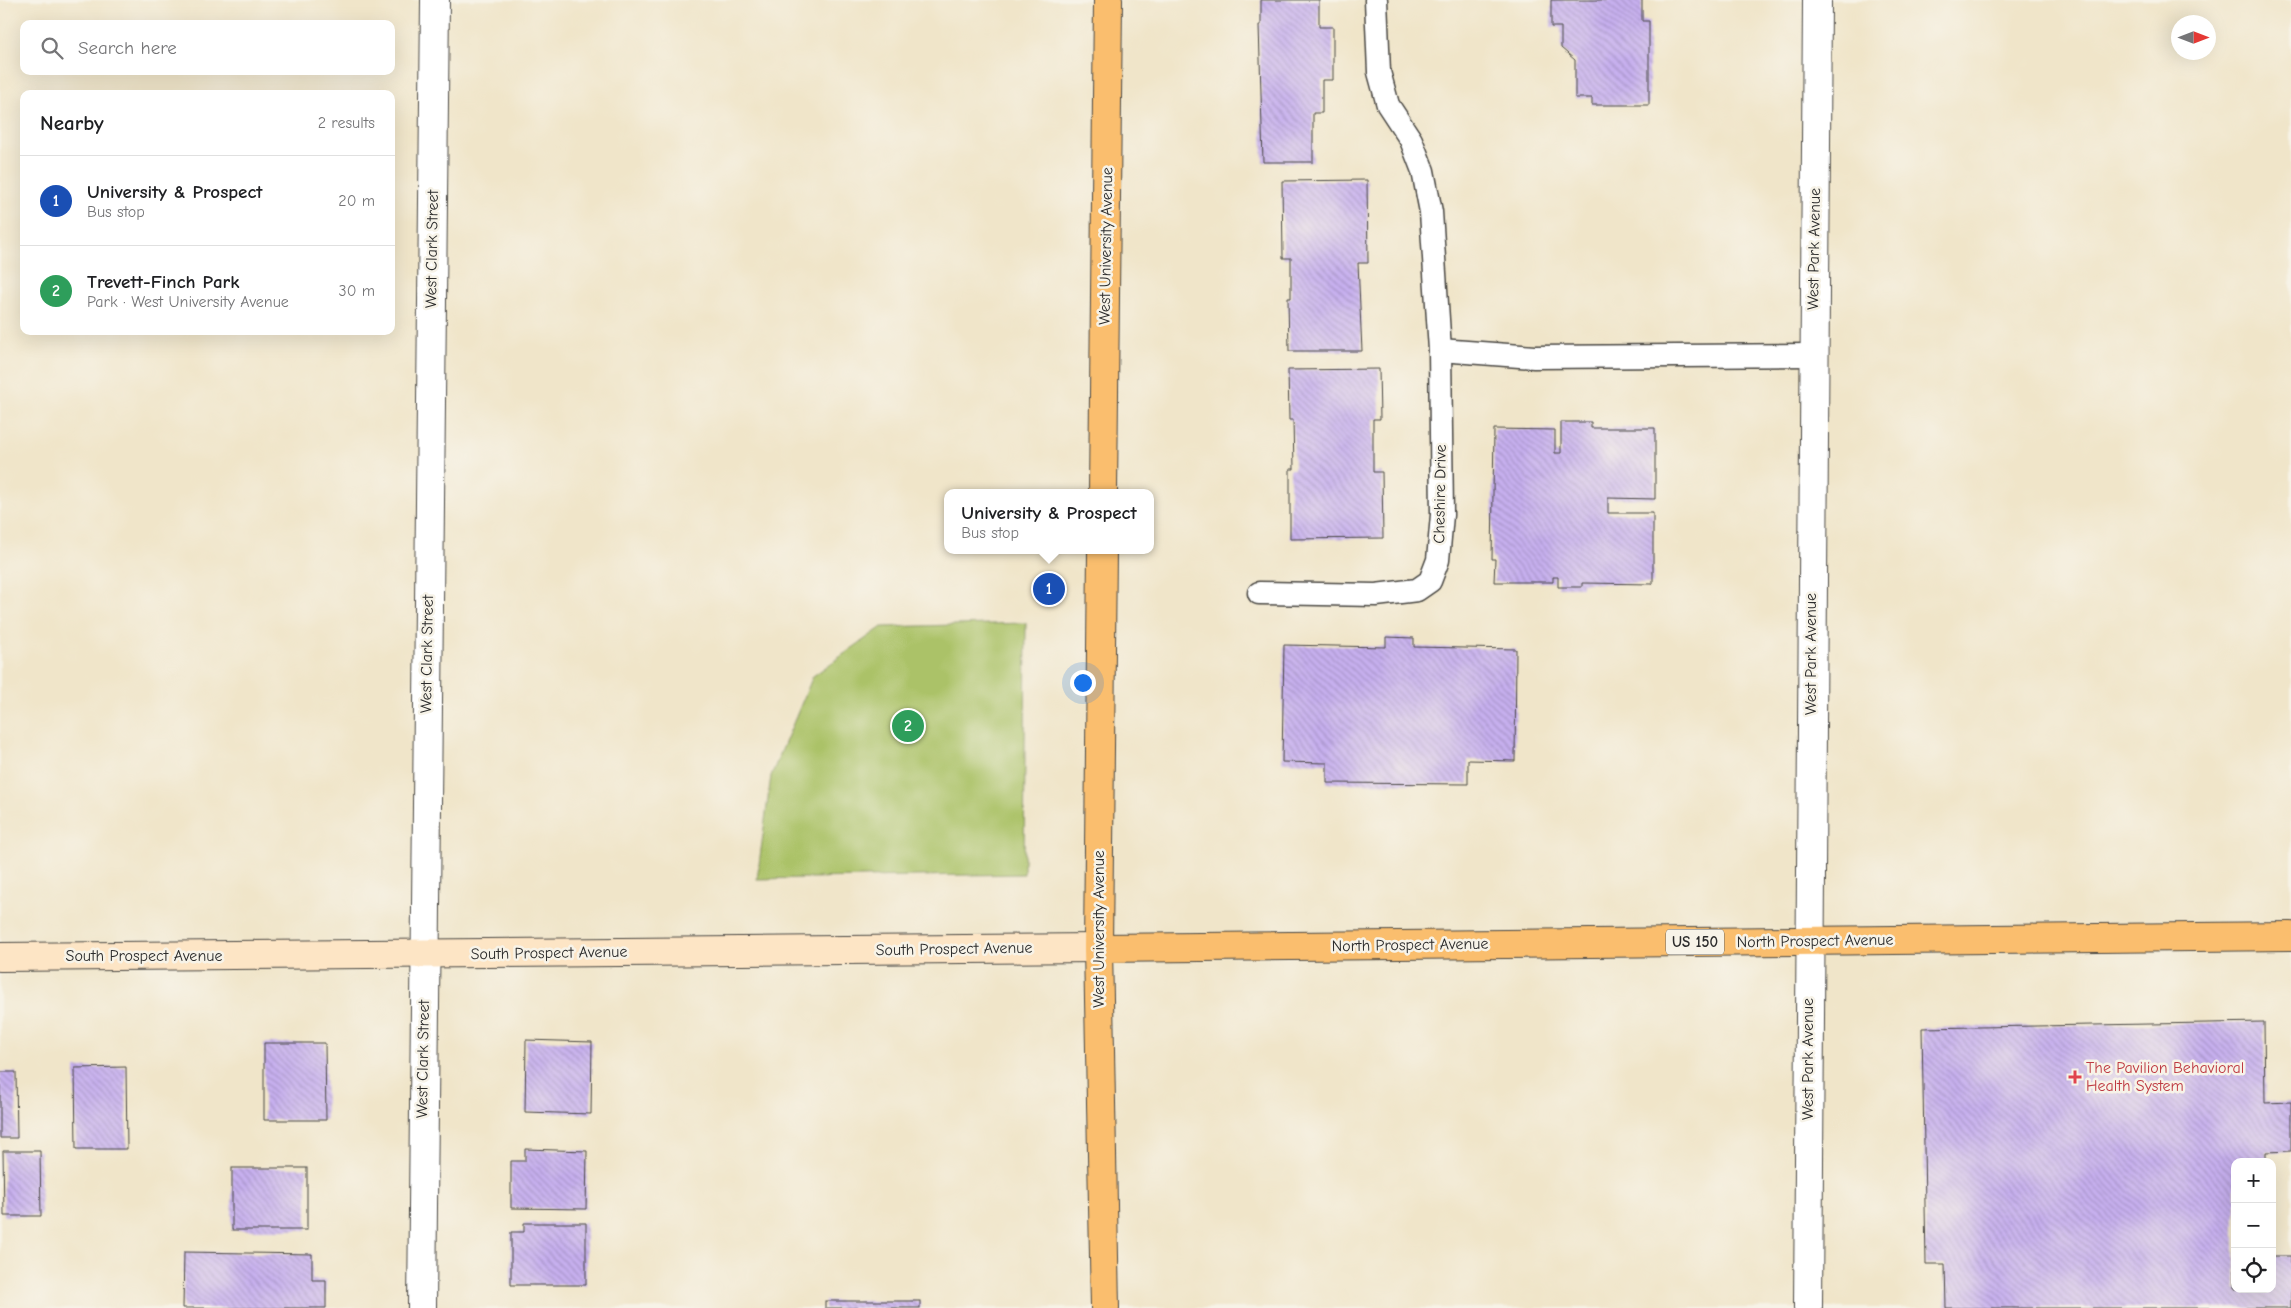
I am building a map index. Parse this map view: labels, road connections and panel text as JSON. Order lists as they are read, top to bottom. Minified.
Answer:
{"streets":{"main road":["West University Avenue","North Prospect Avenue","US 150","South Prospect Avenue"],"street":["West Clark Street","West Park Avenue"],"lane":["Cheshire Drive"]},"crossings":[["West University Avenue","North Prospect Avenue"],["West University Avenue","South Prospect Avenue"],["West Clark Street","South Prospect Avenue"],["West Park Avenue","North Prospect Avenue"],["North Prospect Avenue","South Prospect Avenue"]],"places":{"health":["The Pavilion Behavioral Health System"]},"north":"right","page":{"search":"Search here","heading":["Nearby","2 results"],"list":[{"mark":"1","name":"University & Prospect","note":"Bus stop","value":"20 m"},{"mark":"2","name":"Trevett-Finch Park","note":"Park · West University Avenue","value":"30 m"}],"popup":["University & Prospect","Bus stop"],"pins":["1","2"],"map_buttons":["+","−"]}}
